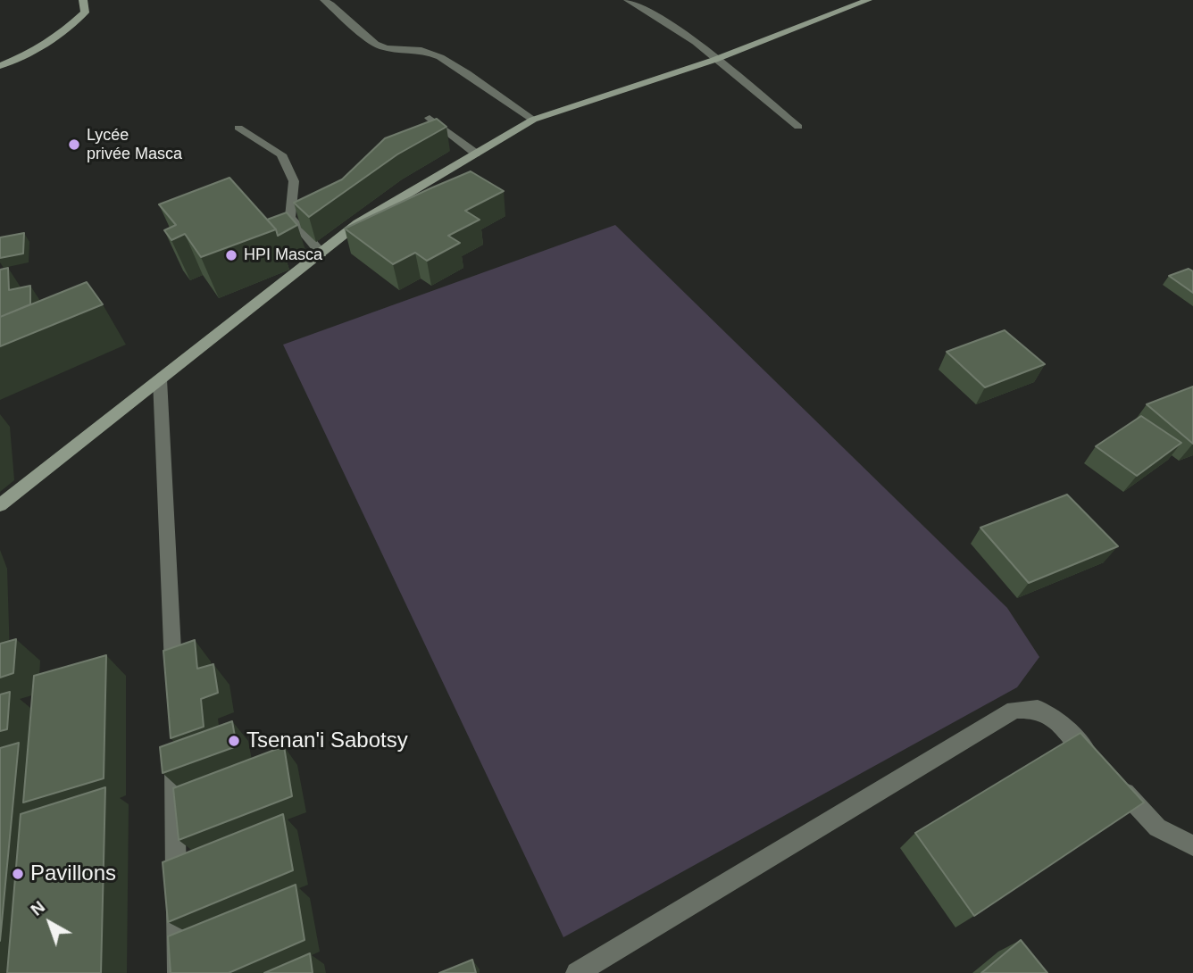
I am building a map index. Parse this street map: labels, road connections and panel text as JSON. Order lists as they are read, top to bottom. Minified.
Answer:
{"places":["Lycée privée Masca","HPI Masca","Tsenan'i Sabotsy","Pavillons"],"north":"top left"}
